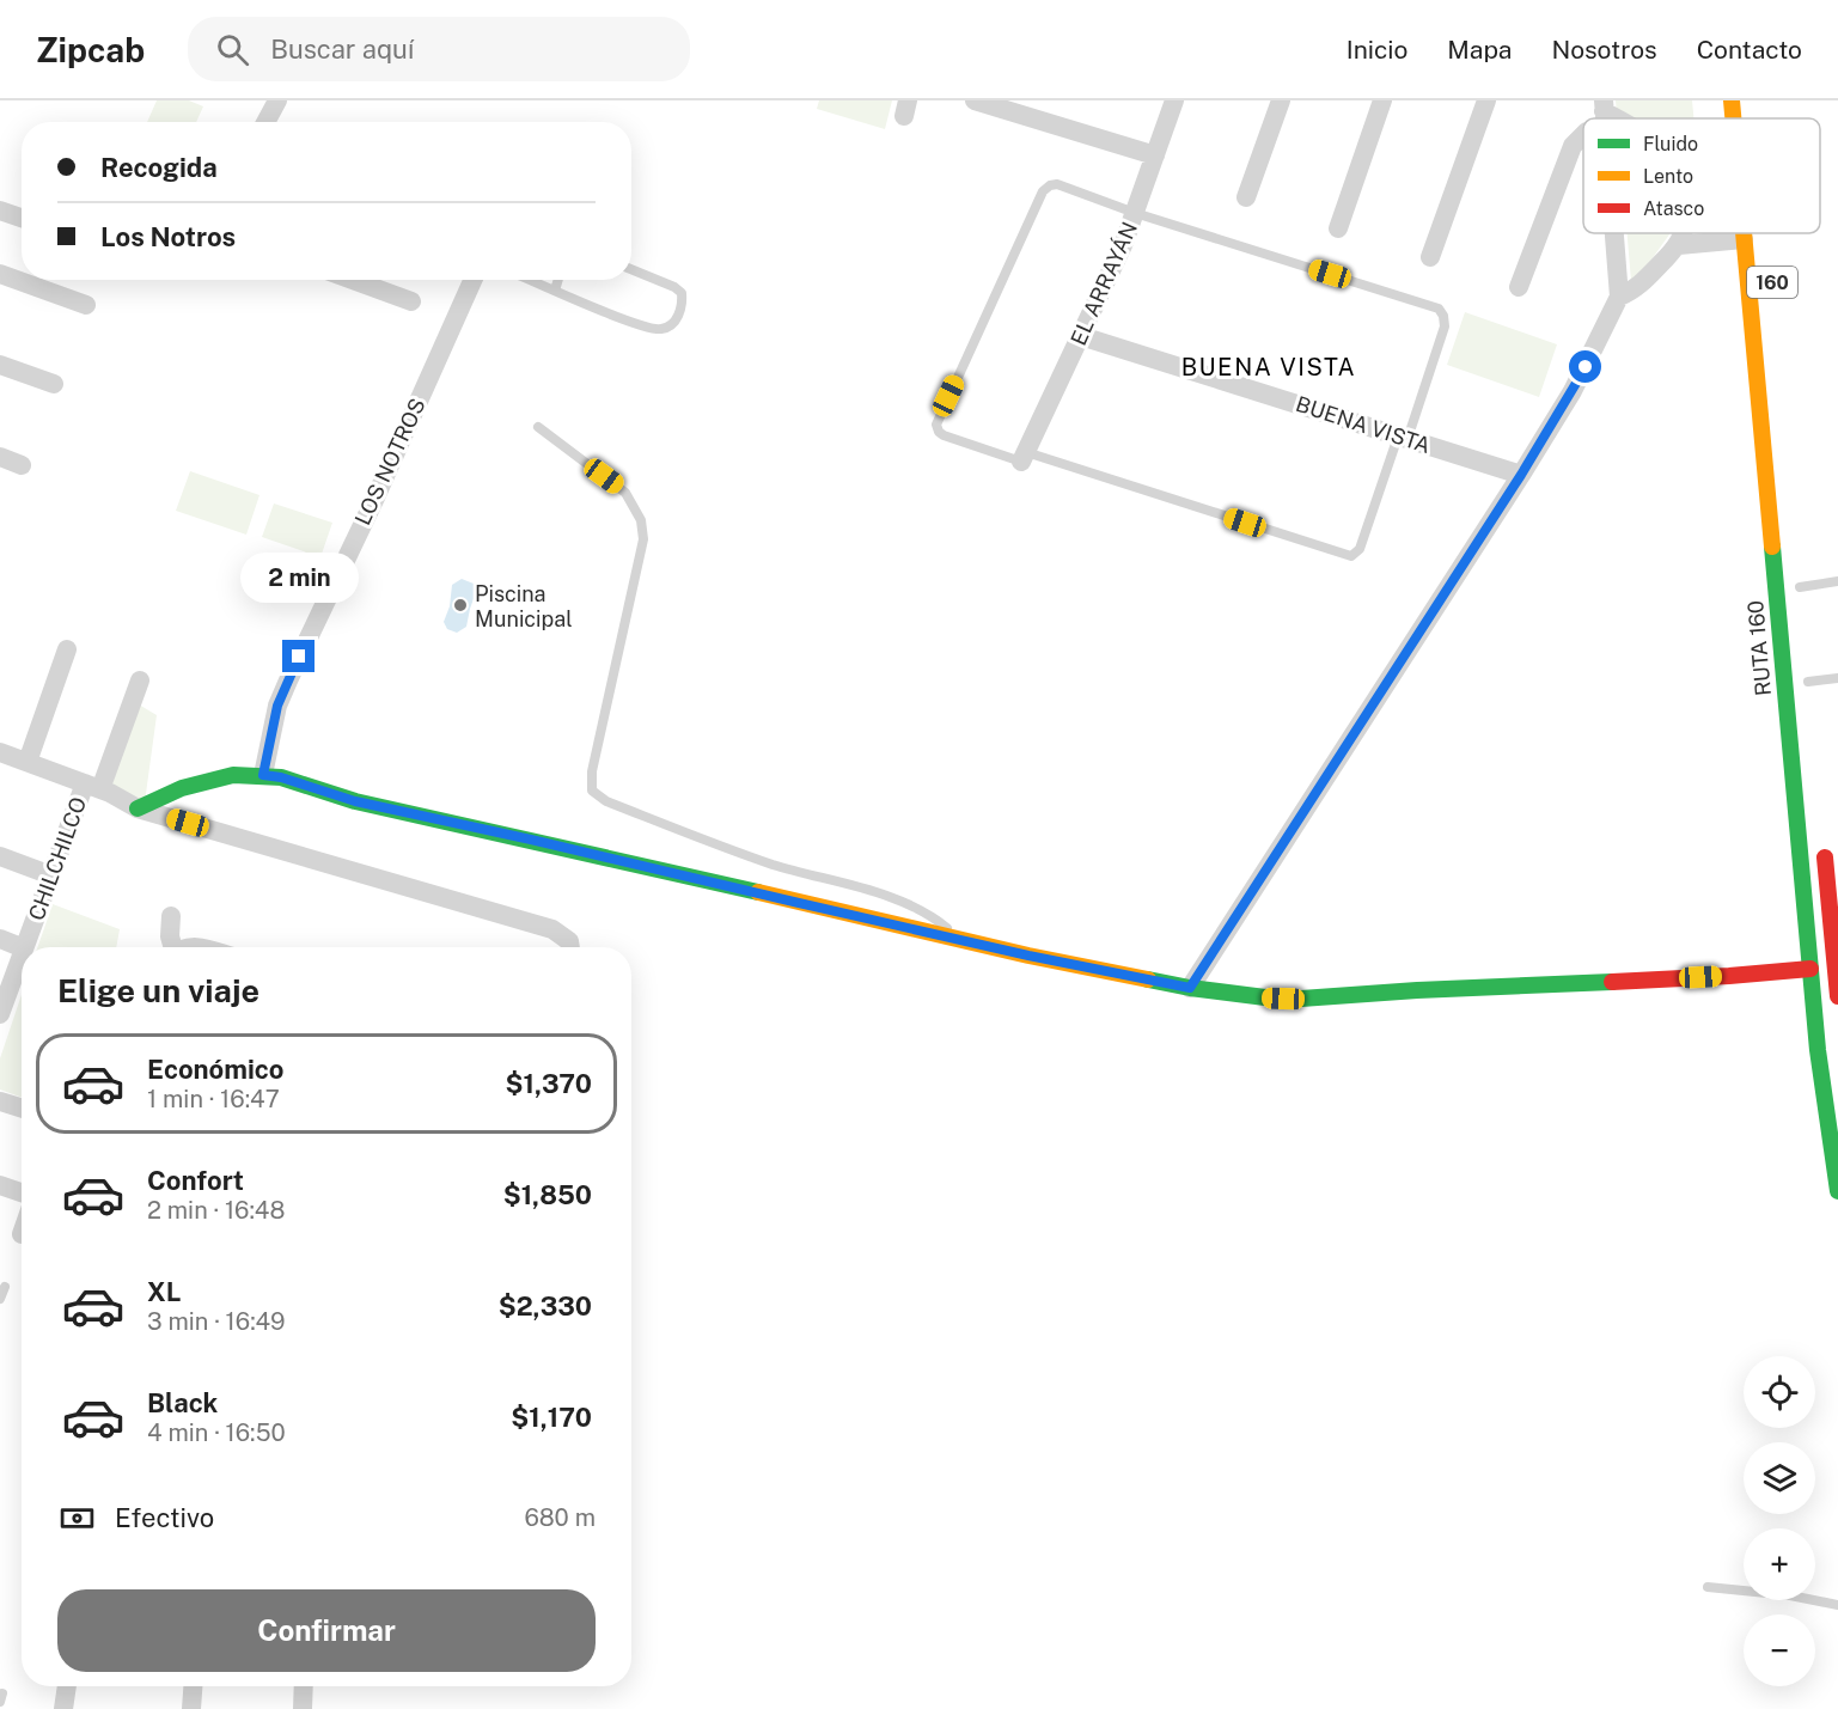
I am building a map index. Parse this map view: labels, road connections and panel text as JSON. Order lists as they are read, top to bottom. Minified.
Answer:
{"streets":{"main road":["160","RUTA 160"],"street":["EL ARRAYÁN","BUENA VISTA","LOS NOTROS","CHILCHILCO"]},"crossings":[["EL ARRAYÁN","BUENA VISTA"]],"districts":["BUENA VISTA"],"places":["Piscina Municipal"],"legend":["Fluido","Lento","Atasco"],"page":{"header":"Zipcab","search":"Buscar aquí","nav":["Inicio","Mapa","Nosotros","Contacto"],"banner":["Recogida","Los Notros"],"bubble":"2 min","heading":"Elige un viaje","list":[{"name":"Económico","note":"1 min · 16:47","value":"$1,370"},{"name":"Confort","note":"2 min · 16:48","value":"$1,850"},{"name":"XL","note":"3 min · 16:49","value":"$2,330"},{"name":"Black","note":"4 min · 16:50","value":"$1,170"}],"map_buttons":["+","−"],"pay":["Efectivo","680 m"],"buttons":"Confirmar"}}
